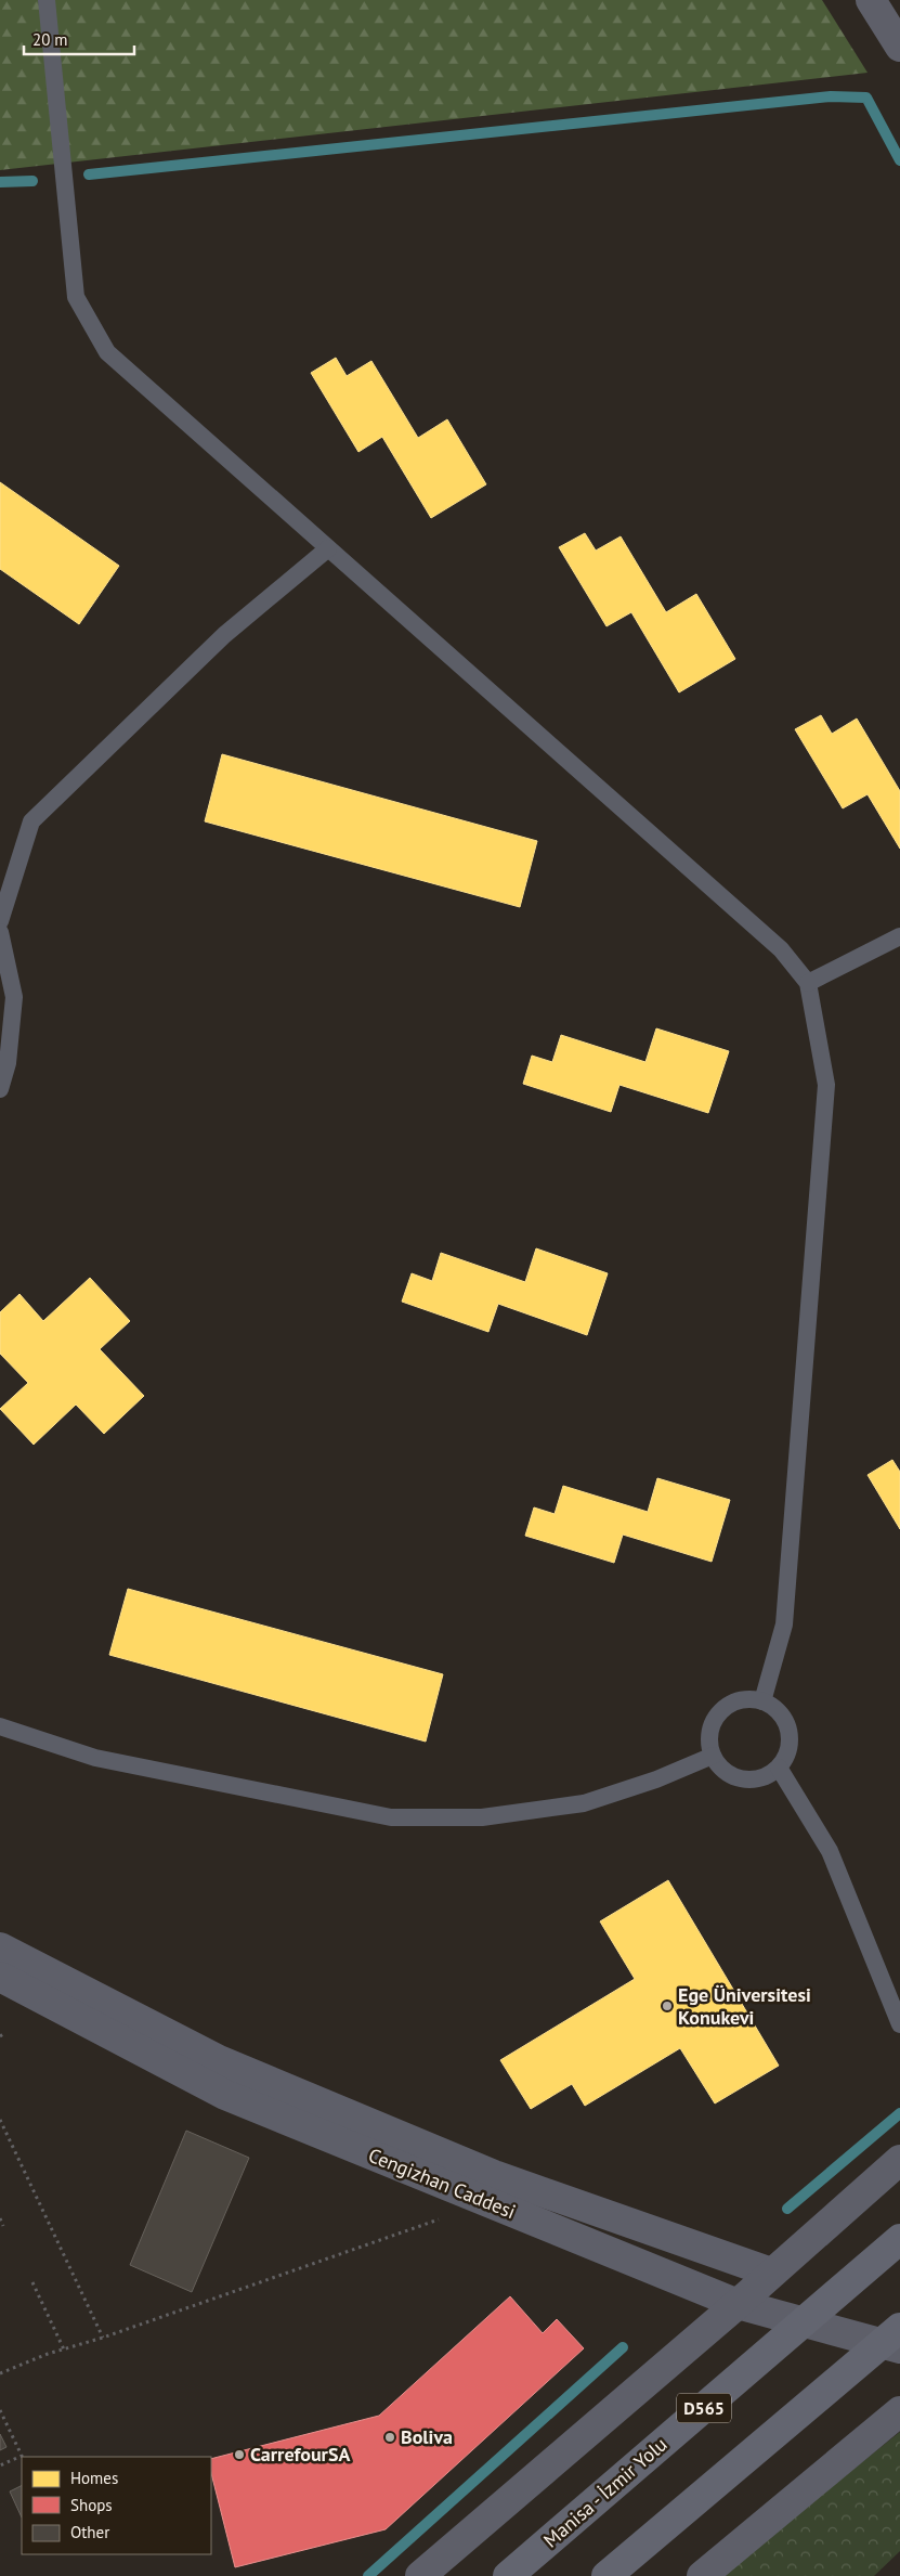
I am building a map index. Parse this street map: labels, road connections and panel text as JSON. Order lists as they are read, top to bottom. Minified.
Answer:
{"streets":{"highway":["D565","Manisa - İzmir Yolu"],"main road":["Cengizhan Caddesi"]},"places":["Ege Üniversitesi Konukevi","Boliva","CarrefourSA"],"legend":["Homes","Shops","Other"],"scale_bar":"20 m"}
